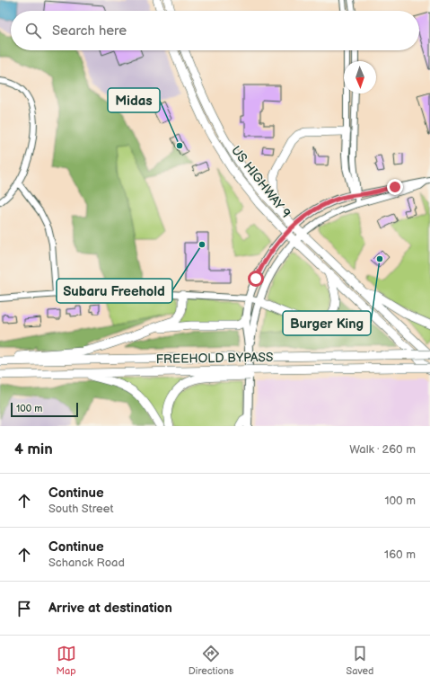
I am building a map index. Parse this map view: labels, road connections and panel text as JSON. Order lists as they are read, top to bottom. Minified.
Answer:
{"streets":{"highway":["US HIGHWAY 9","FREEHOLD BYPASS"]},"crossings":[["US HIGHWAY 9","FREEHOLD BYPASS"]],"places":["Midas","Subaru Freehold","Burger King"],"scale_bar":"100 m","north":"bottom","page":{"search":"Search here","scale":"100 m","heading":["4 min","Walk · 260 m"],"list":[["Continue","South Street","100 m"],["Continue","Schanck Road","160 m"],"Arrive at destination"],"nav":["Map","Directions","Saved"]}}
